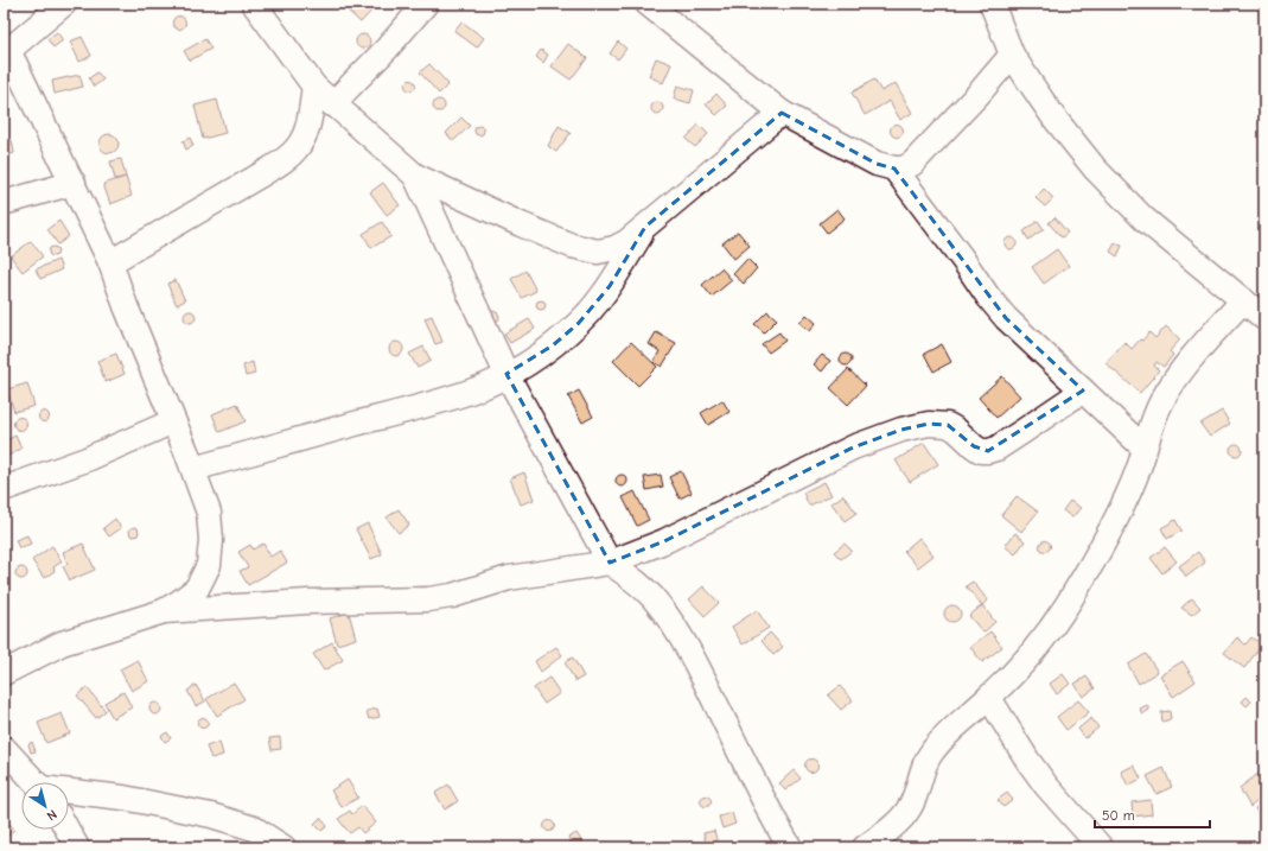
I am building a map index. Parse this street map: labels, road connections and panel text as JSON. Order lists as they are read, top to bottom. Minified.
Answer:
{"scale_bar":"50 m","north":"bottom right"}
